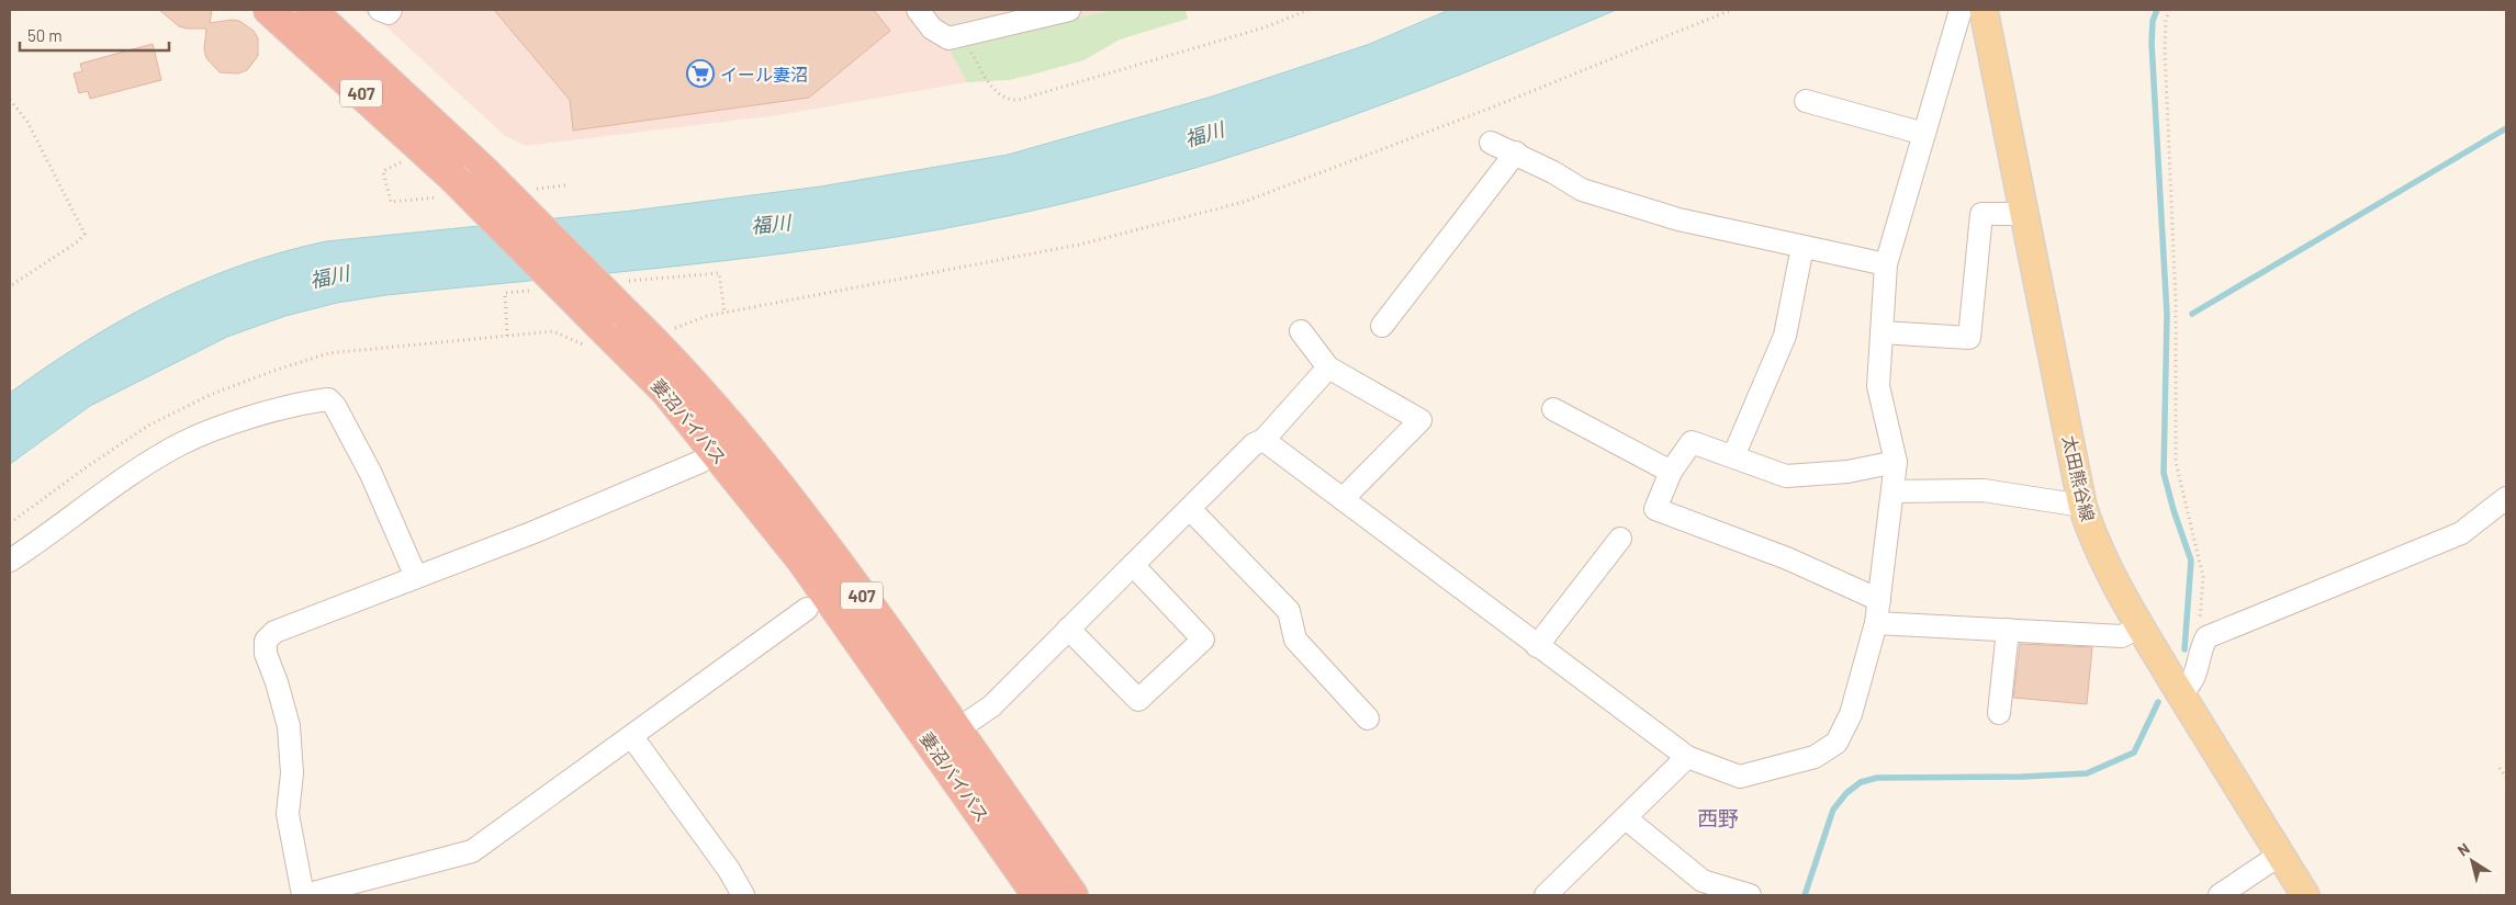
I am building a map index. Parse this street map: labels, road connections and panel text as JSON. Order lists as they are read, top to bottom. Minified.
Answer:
{"streets":{"highway":["407","妻沼バイパス"],"main road":["太田熊谷線"]},"districts":["西野"],"water":["福川"],"places":{"supermarket":["イール妻沼"]},"scale_bar":"50 m","north":"top left"}
